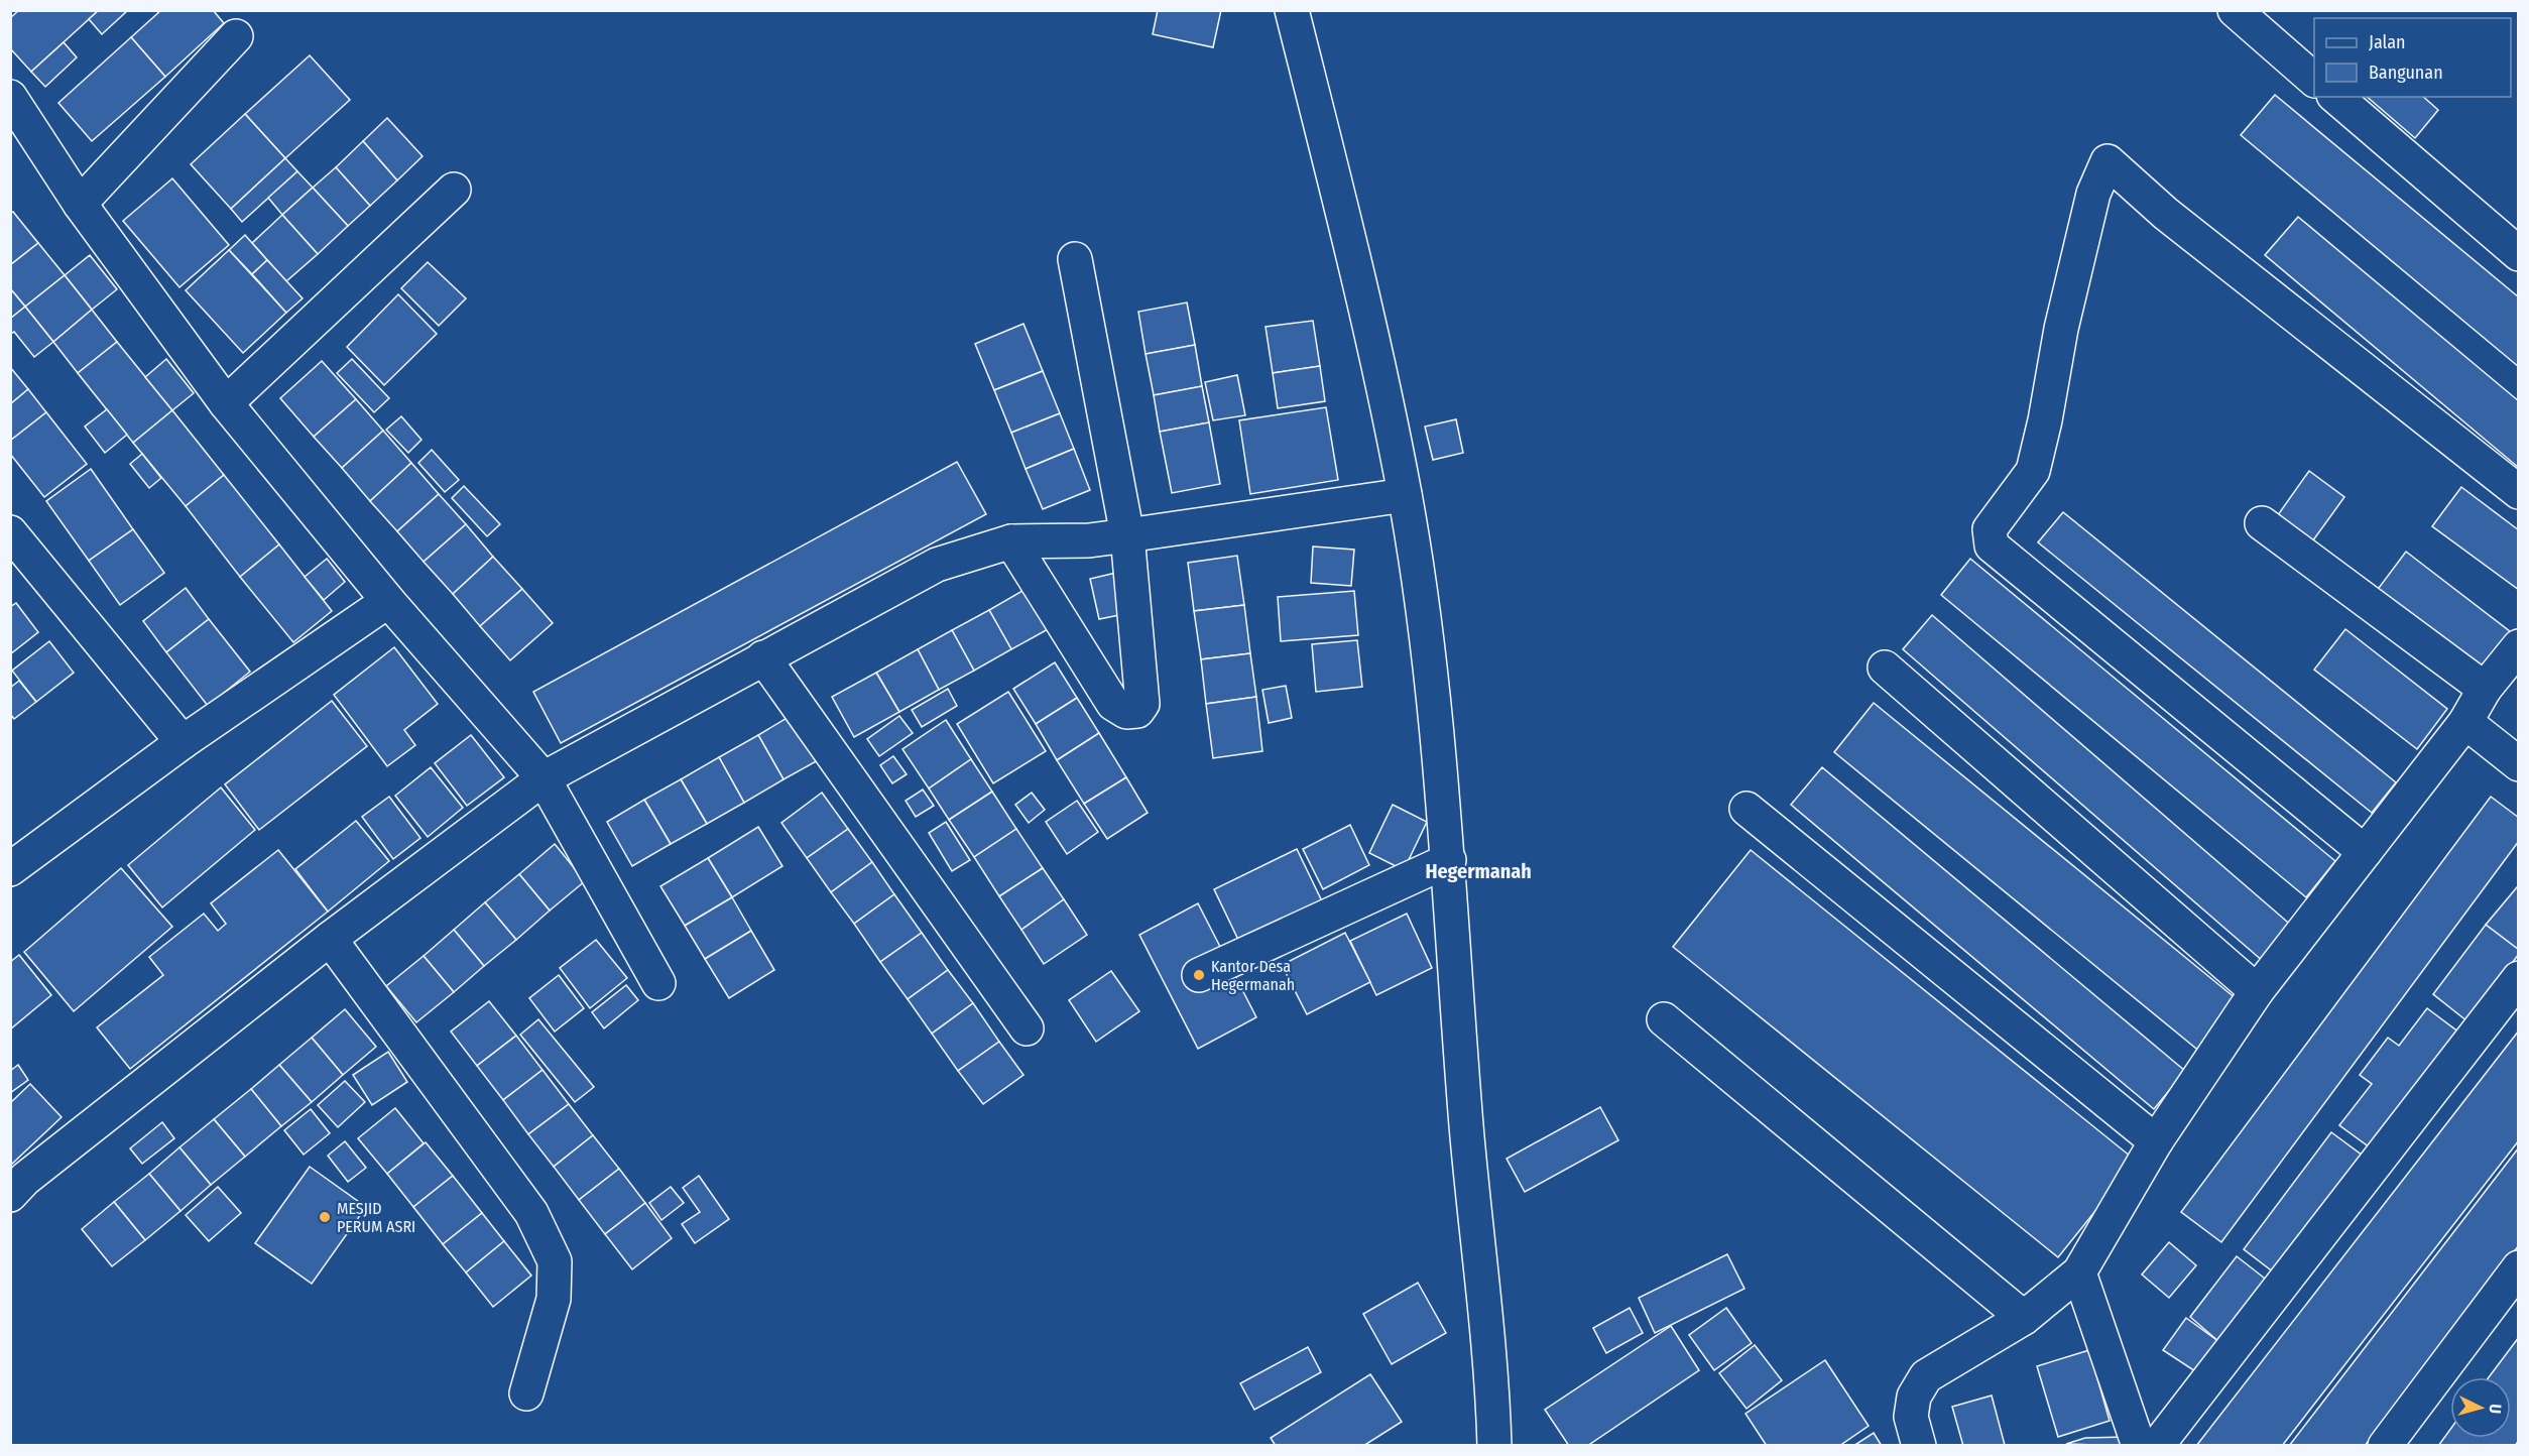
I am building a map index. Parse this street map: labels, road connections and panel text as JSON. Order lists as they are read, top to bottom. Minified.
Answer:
{"districts":["Hegermanah"],"places":["Kantor Desa Hegermanah","MESJID PERUM ASRI"],"legend":["Jalan","Bangunan"],"north":"right"}
